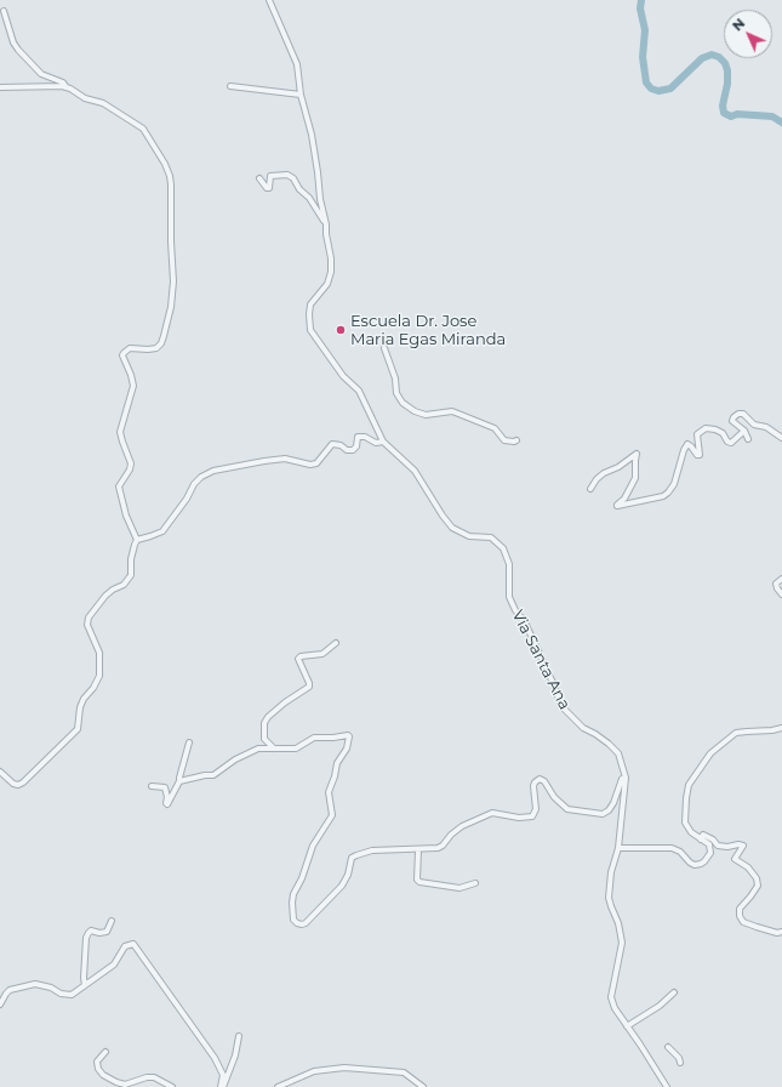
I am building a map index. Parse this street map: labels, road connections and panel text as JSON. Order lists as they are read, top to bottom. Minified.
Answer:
{"streets":{"street":["Via Santa Ana"]},"places":["Escuela Dr. Jose Maria Egas Miranda"],"north":"top left"}
